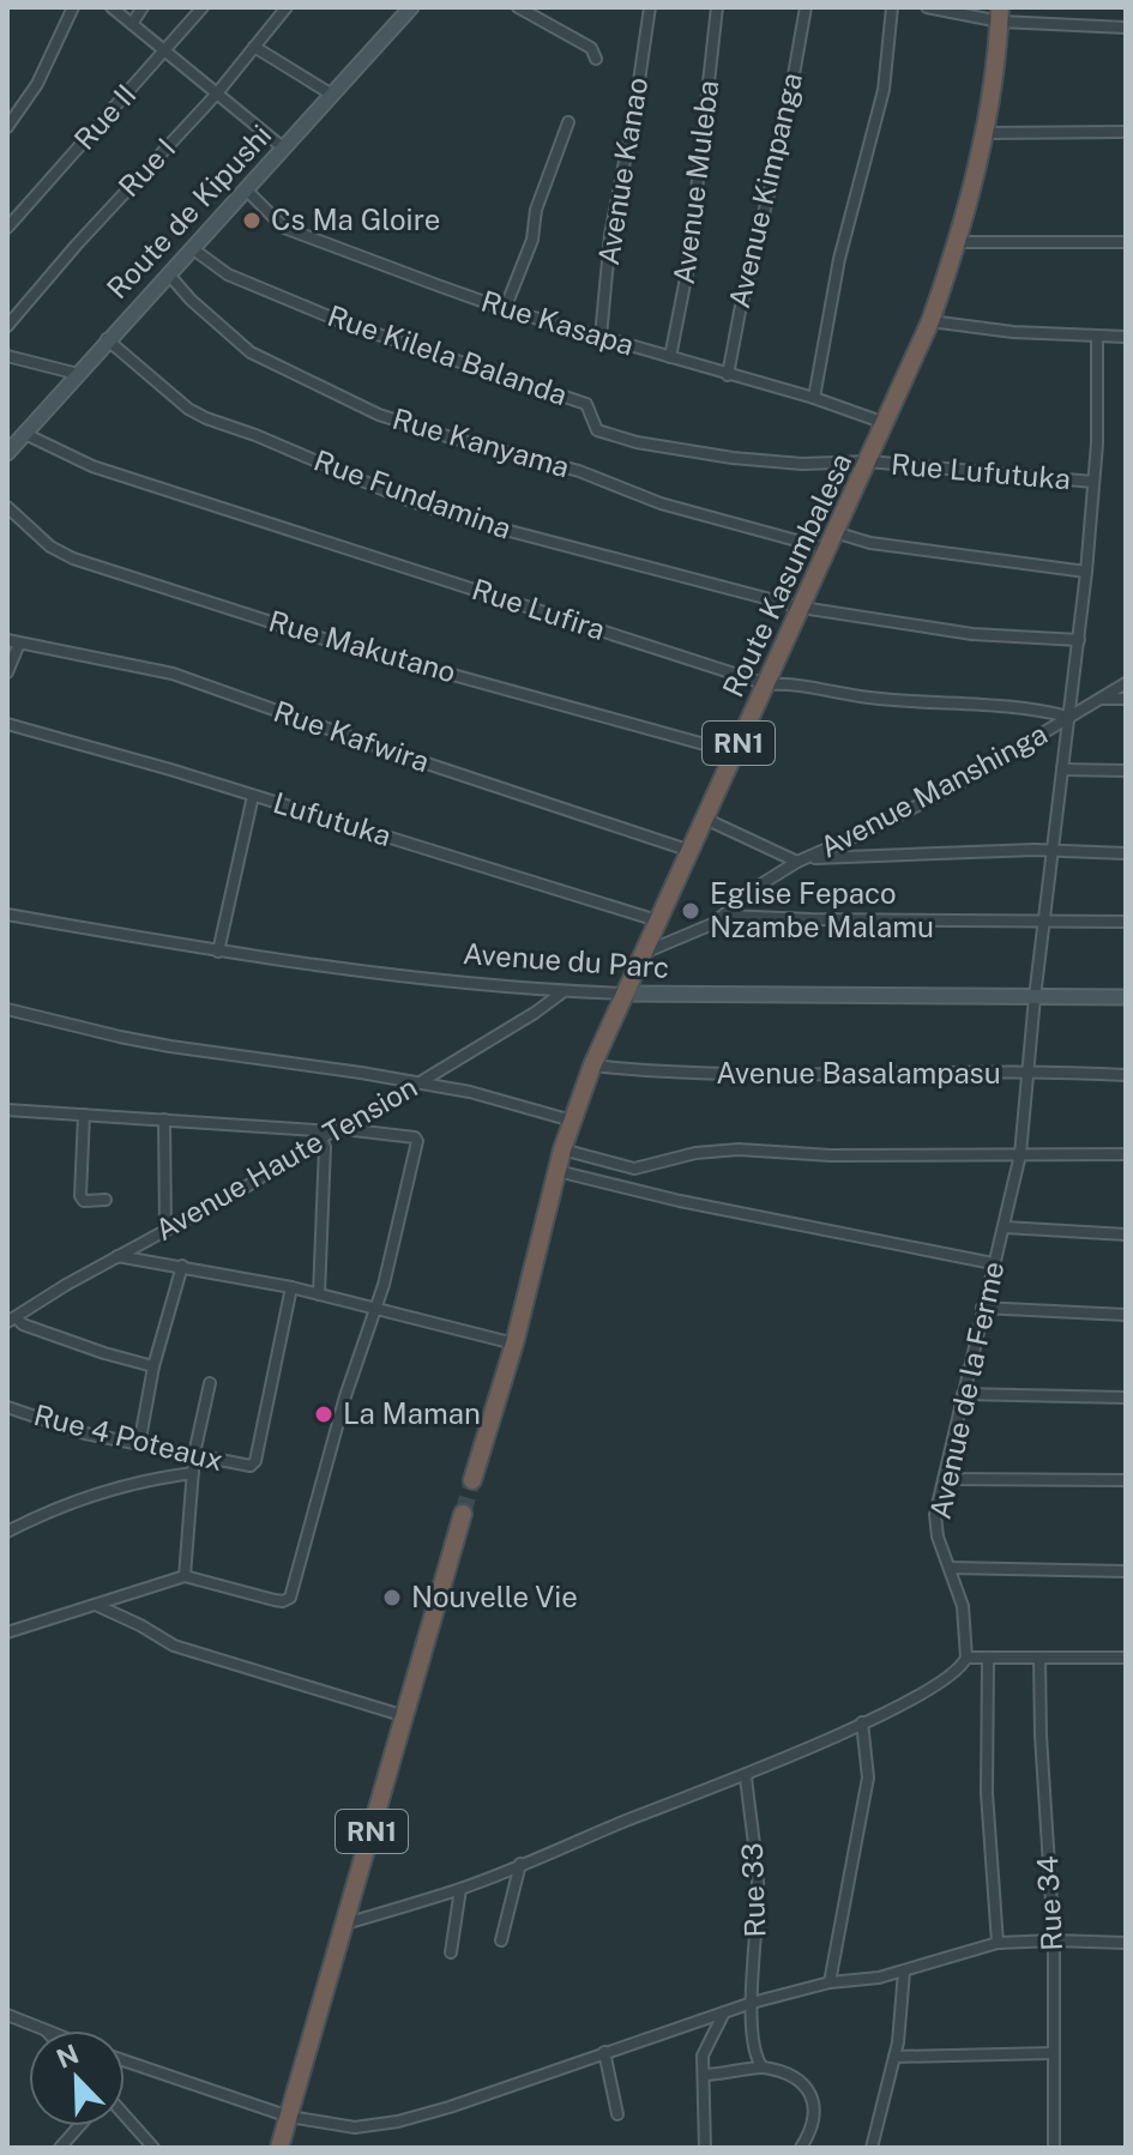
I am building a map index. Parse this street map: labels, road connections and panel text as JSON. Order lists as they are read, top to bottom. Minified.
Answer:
{"streets":{"highway":["Route Kasumbalesa","RN1"],"main road":["Route de Kipushi","Avenue du Parc"],"street":["Rue II","Rue I","Avenue Kanao","Avenue Muleba","Avenue Kimpanga","Rue Kasapa","Rue Kilela Balanda","Rue Kanyama","Rue Lufutuka","Rue Fundamina","Rue Lufira","Rue Makutano","Rue Kafwira","Avenue Manshinga","Lufutuka","Avenue Basalampasu","Avenue Haute Tension","Avenue de la Ferme","Rue 4 Poteaux","Rue 33","Rue 34"]},"crossings":[["Avenue Kanao","Rue Kasapa"],["Avenue Muleba","Rue Kasapa"],["Avenue Kimpanga","Rue Kasapa"],["Route de Kipushi","Rue Kasapa"],["Route de Kipushi","Rue Kilela Balanda"],["Route de Kipushi","Rue Kanyama"],["Route de Kipushi","Rue Fundamina"],["Route de Kipushi","Rue Lufira"],["Rue Kasapa","Route Kasumbalesa"],["Rue Kilela Balanda","Rue Lufutuka"],["Rue Kilela Balanda","Route Kasumbalesa"],["Rue Kanyama","Route Kasumbalesa"],["Rue Lufutuka","Route Kasumbalesa"],["Rue Lufutuka","Avenue de la Ferme"],["Rue Fundamina","Route Kasumbalesa"],["Route Kasumbalesa","Rue Lufira"],["Route Kasumbalesa","Rue Makutano"],["Route Kasumbalesa","Rue Kafwira"],["Route Kasumbalesa","Avenue Manshinga"],["Route Kasumbalesa","Lufutuka"],["Route Kasumbalesa","Avenue du Parc"],["Route Kasumbalesa","Avenue Basalampasu"],["Rue Lufira","Avenue Manshinga"],["Rue Lufira","Avenue de la Ferme"],["Avenue Manshinga","Avenue de la Ferme"],["Avenue du Parc","Avenue Haute Tension"],["Avenue du Parc","Avenue de la Ferme"],["Avenue Basalampasu","Avenue de la Ferme"]],"places":["Cs Ma Gloire","Eglise Fepaco Nzambe Malamu","La Maman","Nouvelle Vie"],"north":"top left"}
